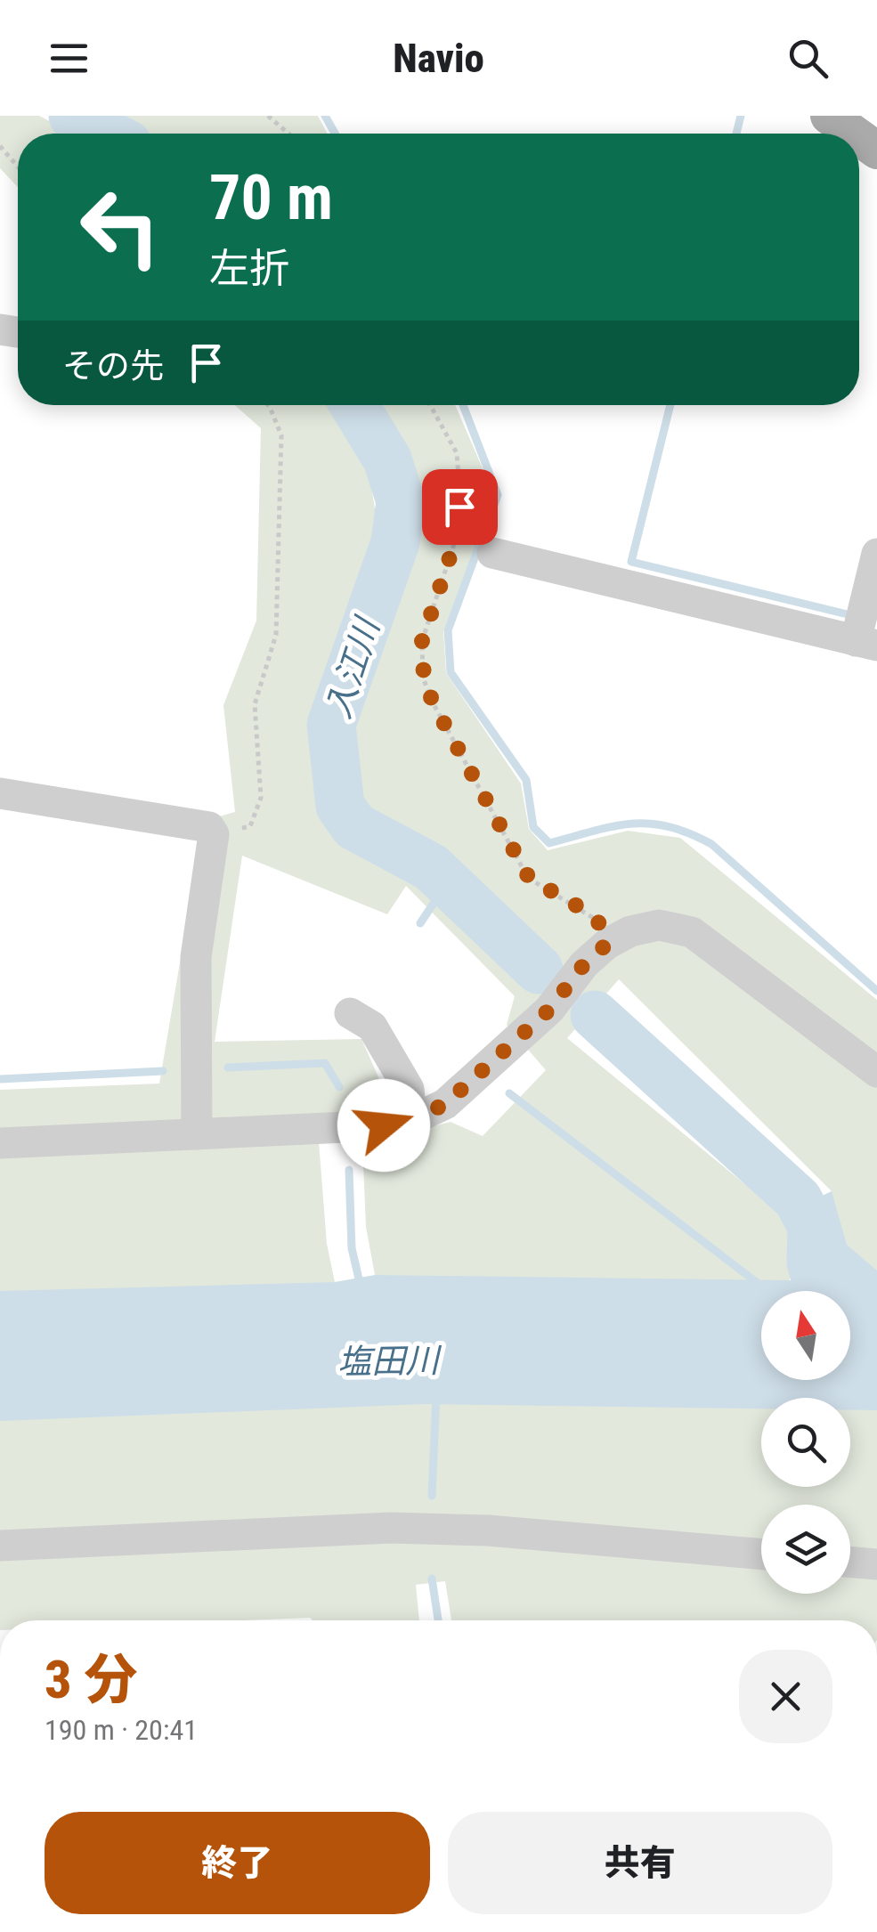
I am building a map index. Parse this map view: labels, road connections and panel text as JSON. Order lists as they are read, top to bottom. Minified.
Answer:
{"water":["入江川","塩田川"],"north":"top","page":{"header":"Navio","turn":["70 m","左折"],"then":"その先","heading":["3 分","190 m · 20:41"],"buttons":["終了","共有"]}}
